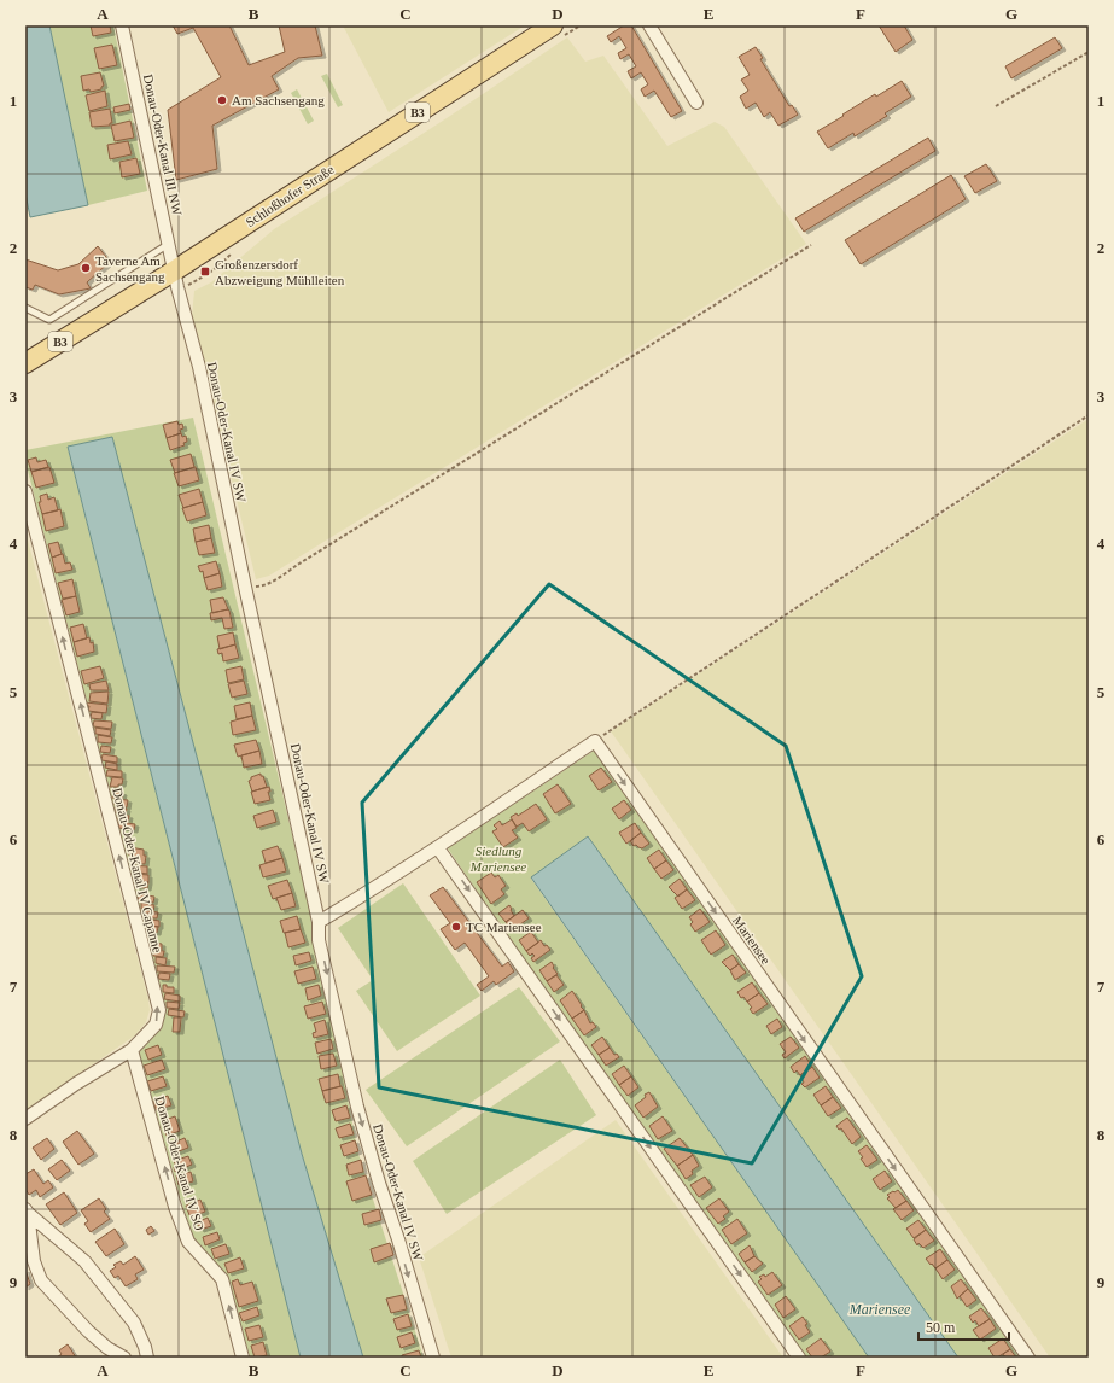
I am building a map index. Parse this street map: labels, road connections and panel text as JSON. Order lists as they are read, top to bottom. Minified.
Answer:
{"streets":{"main road":["B3","Schloßhofer Straße"],"street":["Donau-Oder-Kanal III NW","Donau-Oder-Kanal IV SW","Donau-Oder-Kanal IV Capanne","Mariensee","Donau-Oder-Kanal IV SO"]},"crossings":[["Donau-Oder-Kanal III NW","Schloßhofer Straße"],["Donau-Oder-Kanal III NW","Donau-Oder-Kanal IV SW"],["Schloßhofer Straße","Donau-Oder-Kanal IV SW"],["Donau-Oder-Kanal IV Capanne","Donau-Oder-Kanal IV SO"]],"one_way":["Donau-Oder-Kanal IV SW","Donau-Oder-Kanal IV Capanne","Mariensee"],"water":["Mariensee"],"parks":["Siedlung Mariensee"],"places":{"other":["Am Sachsengang","Taverne Am Sachsengang","TC Mariensee"],"transit":["Großenzersdorf Abzweigung Mühlleiten"]},"scale_bar":"50 m","grid":{"columns":["A","B","C","D","E","F","G"],"rows":["1","2","3","4","5","6","7","8","9"]}}
